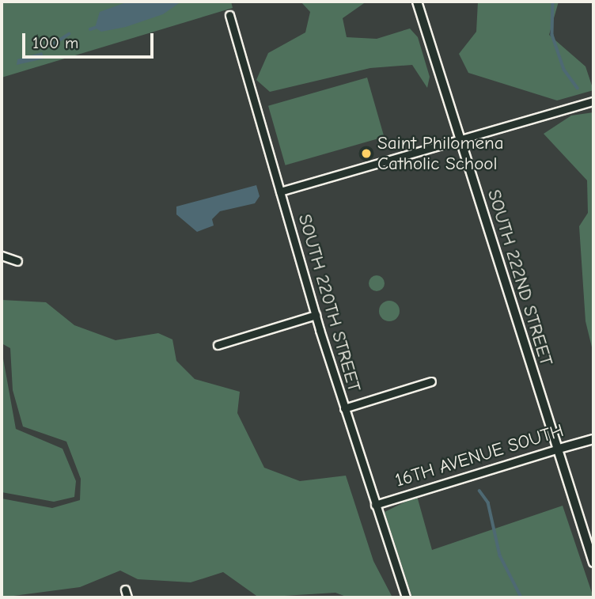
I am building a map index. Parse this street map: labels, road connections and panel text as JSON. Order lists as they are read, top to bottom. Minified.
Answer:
{"streets":{"street":["SOUTH 222ND STREET","SOUTH 220TH STREET","16TH AVENUE SOUTH"]},"crossings":[["SOUTH 222ND STREET","16TH AVENUE SOUTH"],["SOUTH 220TH STREET","16TH AVENUE SOUTH"]],"places":["Saint Philomena Catholic School"],"scale_bar":"100 m"}
